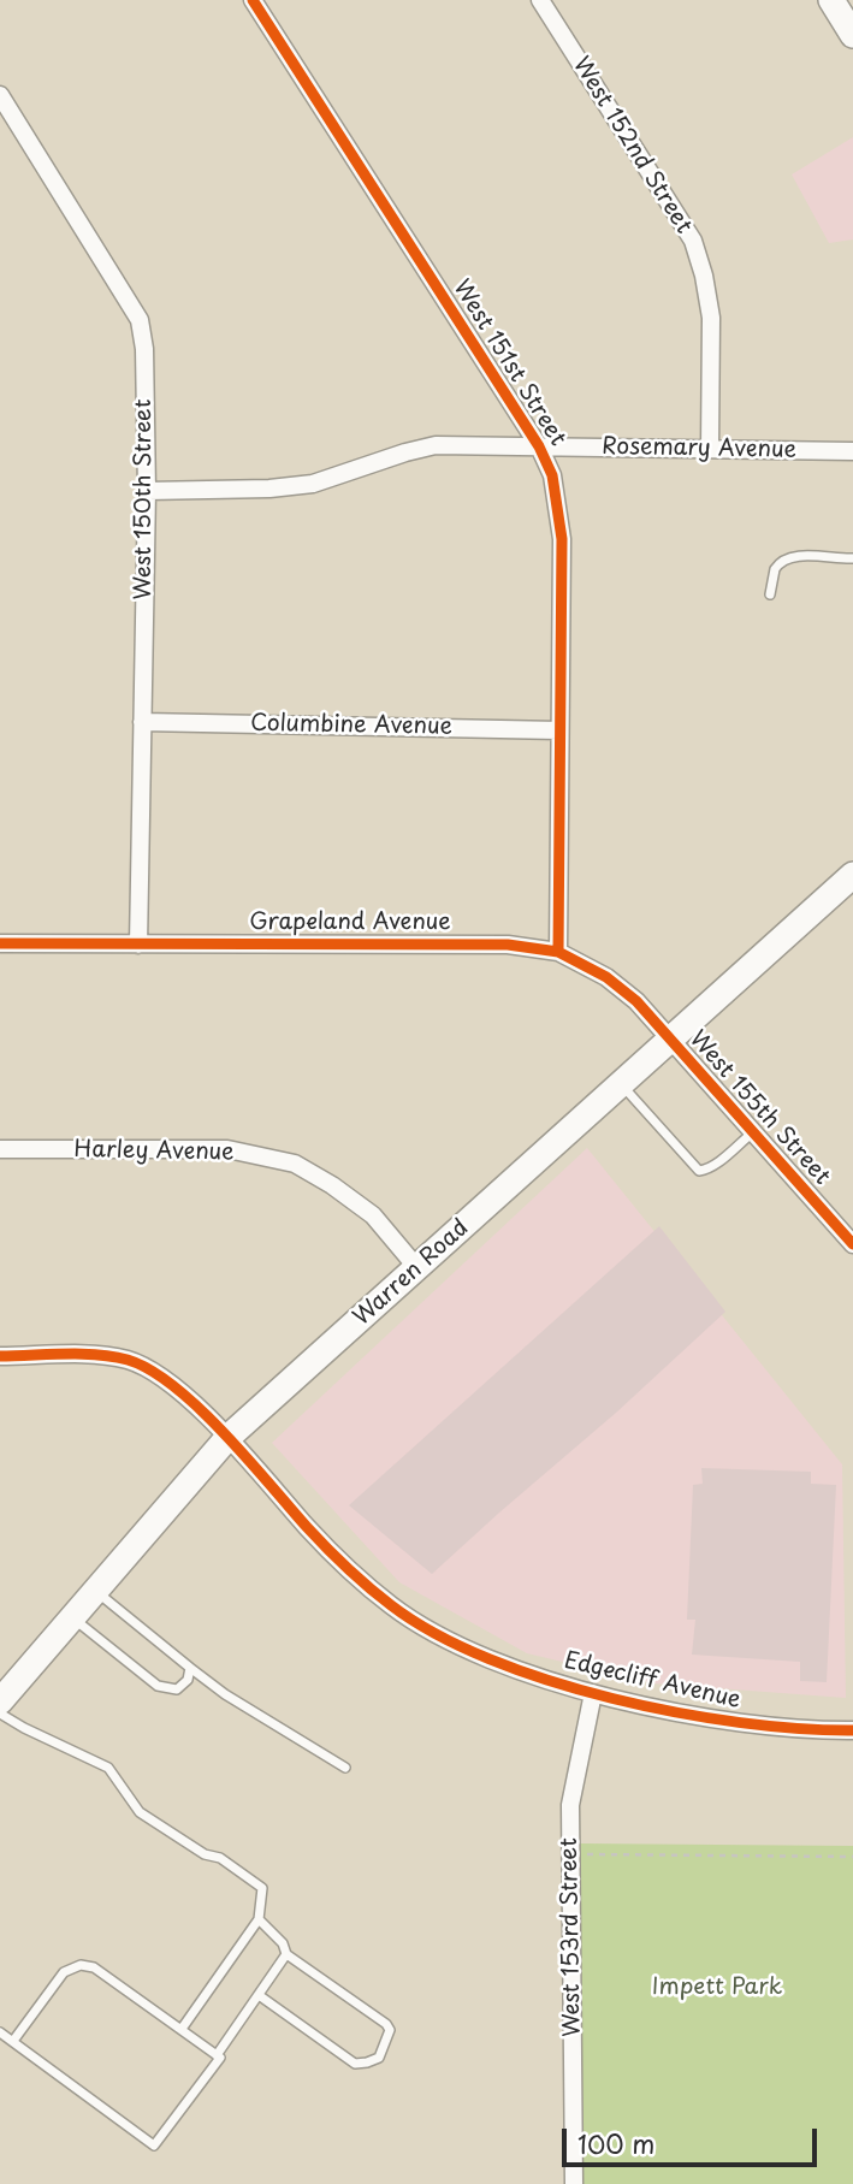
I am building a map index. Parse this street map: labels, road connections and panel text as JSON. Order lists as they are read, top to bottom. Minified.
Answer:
{"streets":{"main road":["Warren Road"],"street":["West 152nd Street","West 151st Street","Rosemary Avenue","West 150th Street","Columbine Avenue","Grapeland Avenue","West 155th Street","Harley Avenue","Edgecliff Avenue","West 153rd Street"]},"crossings":[["West 152nd Street","Rosemary Avenue"],["West 151st Street","Rosemary Avenue"],["West 151st Street","Columbine Avenue"],["West 151st Street","Grapeland Avenue"],["Rosemary Avenue","West 150th Street"],["West 150th Street","Columbine Avenue"],["West 150th Street","Grapeland Avenue"],["Grapeland Avenue","West 155th Street"],["Grapeland Avenue","Warren Road"],["West 155th Street","Warren Road"],["Harley Avenue","Warren Road"],["Warren Road","Edgecliff Avenue"],["Edgecliff Avenue","West 153rd Street"]],"parks":["Impett Park"],"scale_bar":"100 m"}
